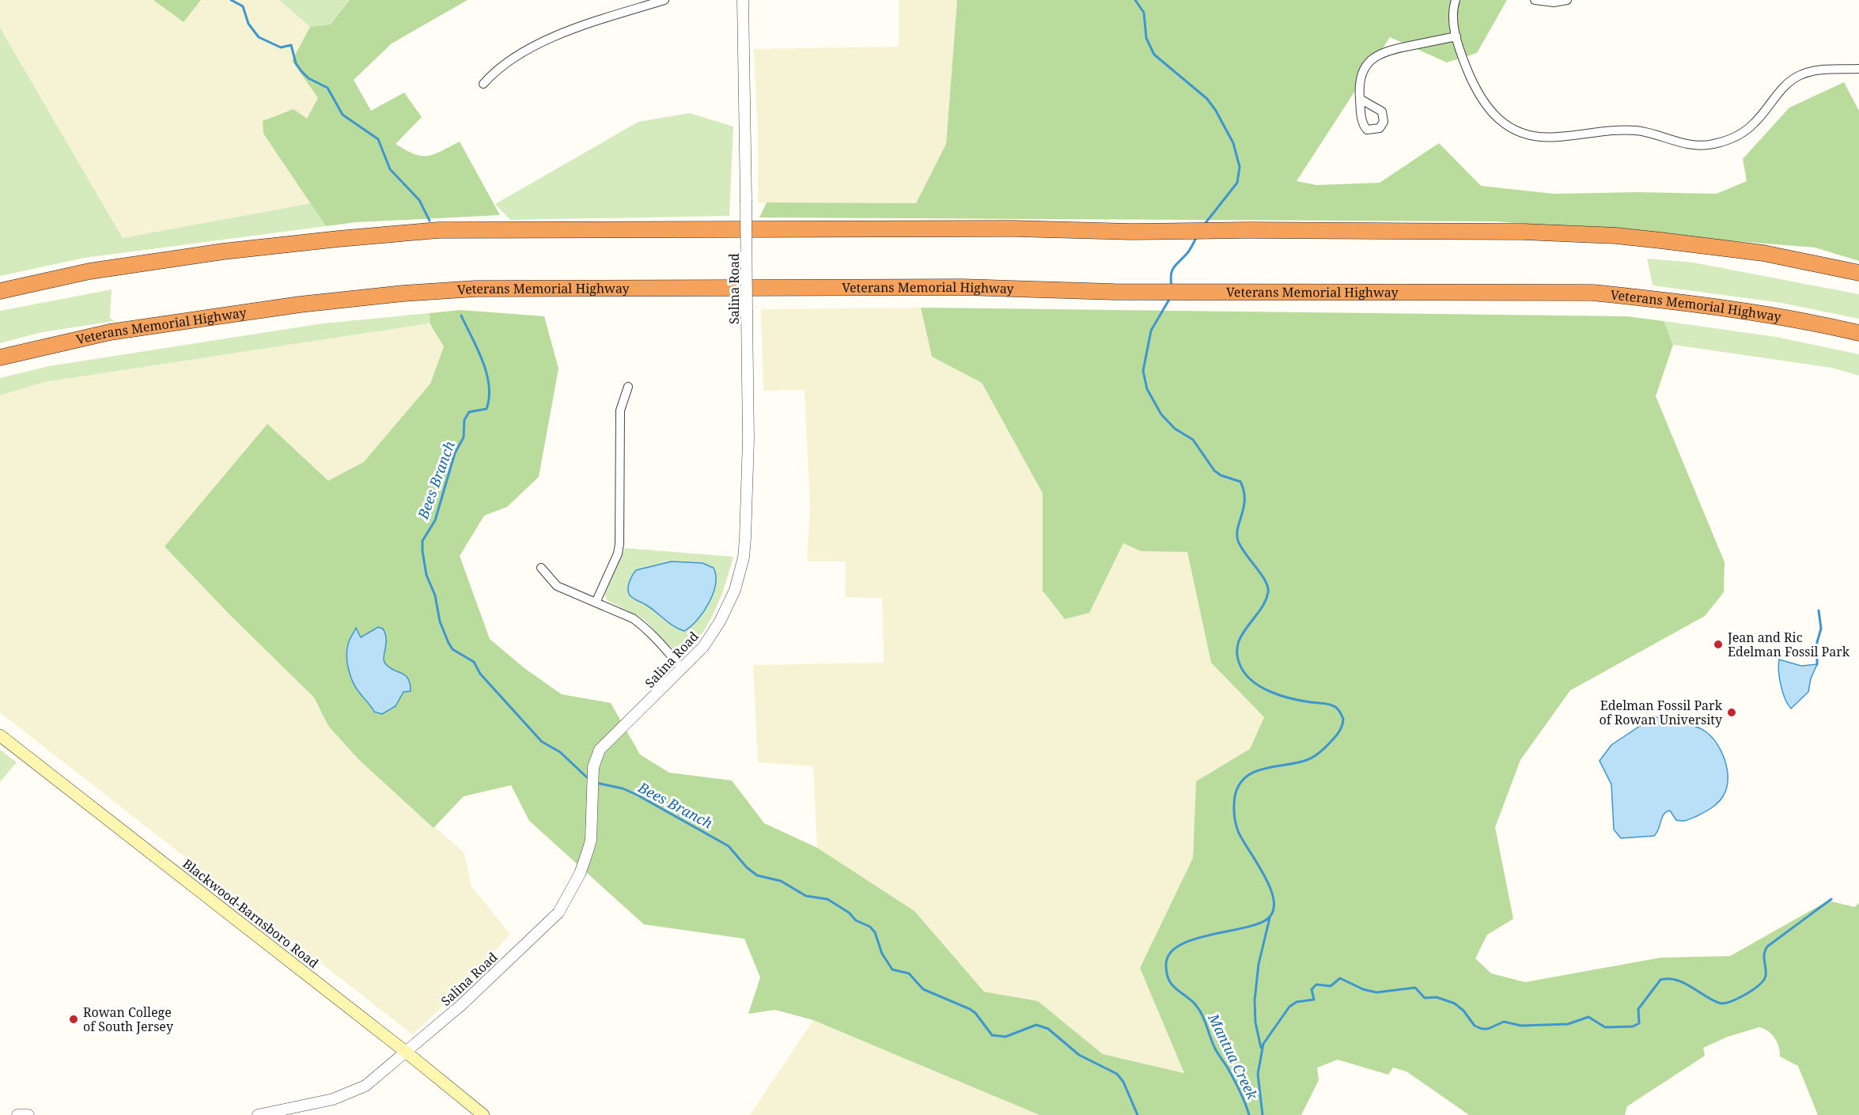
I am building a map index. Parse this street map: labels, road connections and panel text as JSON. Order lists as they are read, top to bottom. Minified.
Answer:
{"streets":{"highway":["Veterans Memorial Highway"],"main road":["Blackwood-Barnsboro Road"],"street":["Salina Road"]},"crossings":[["Salina Road","Blackwood-Barnsboro Road"]],"water":["Bees Branch","Mantua Creek"],"places":["Jean and Ric Edelman Fossil Park","Edelman Fossil Park of Rowan University","Rowan College of South Jersey"]}
